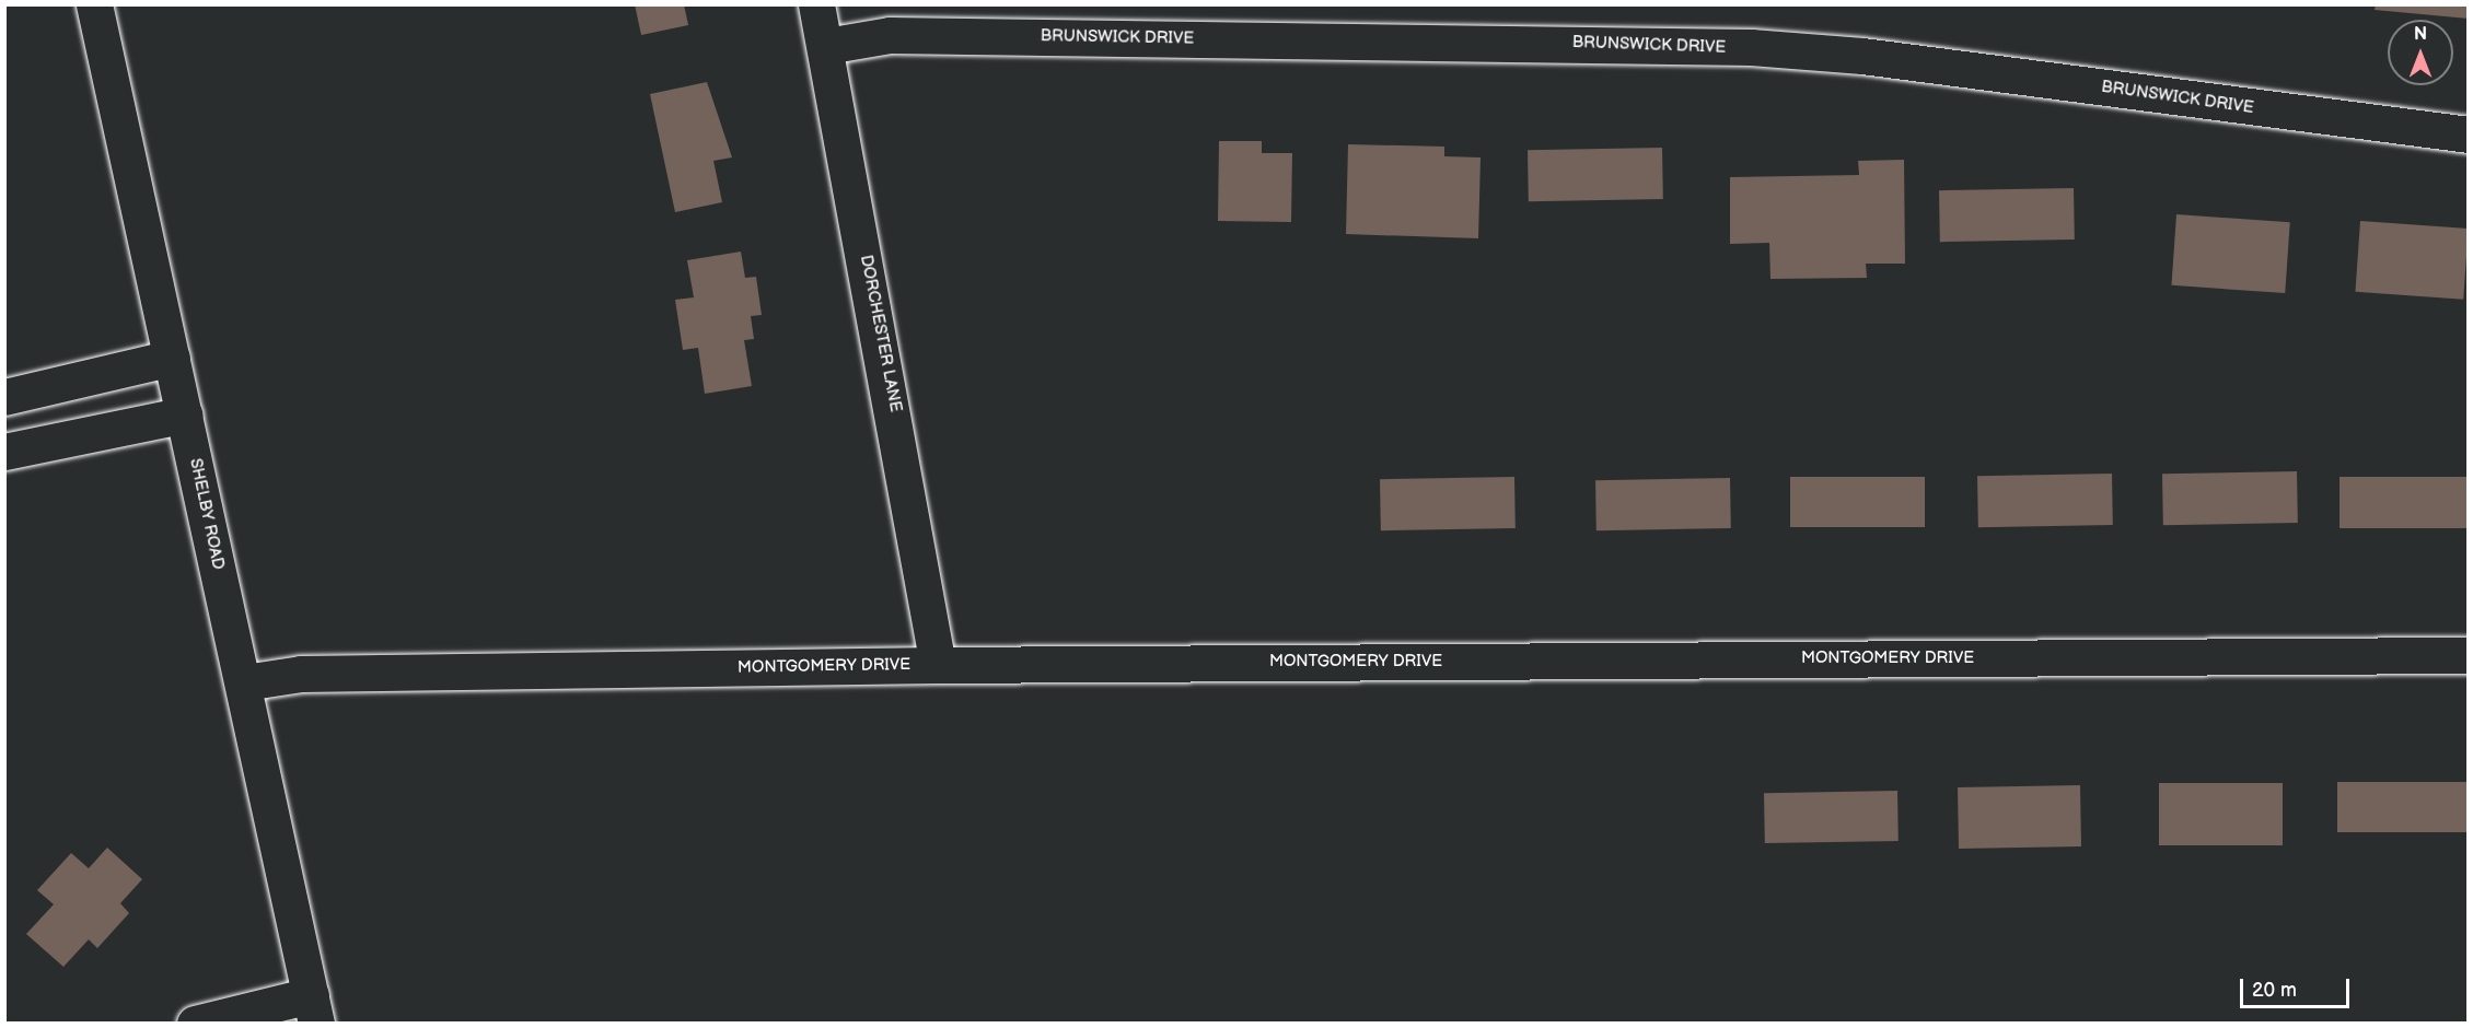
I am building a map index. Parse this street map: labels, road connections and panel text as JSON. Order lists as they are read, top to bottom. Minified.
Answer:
{"streets":{"street":["BRUNSWICK DRIVE","DORCHESTER LANE","SHELBY ROAD","MONTGOMERY DRIVE"]},"crossings":[["BRUNSWICK DRIVE","DORCHESTER LANE"],["DORCHESTER LANE","MONTGOMERY DRIVE"],["SHELBY ROAD","MONTGOMERY DRIVE"]],"scale_bar":"20 m","north":"top"}
